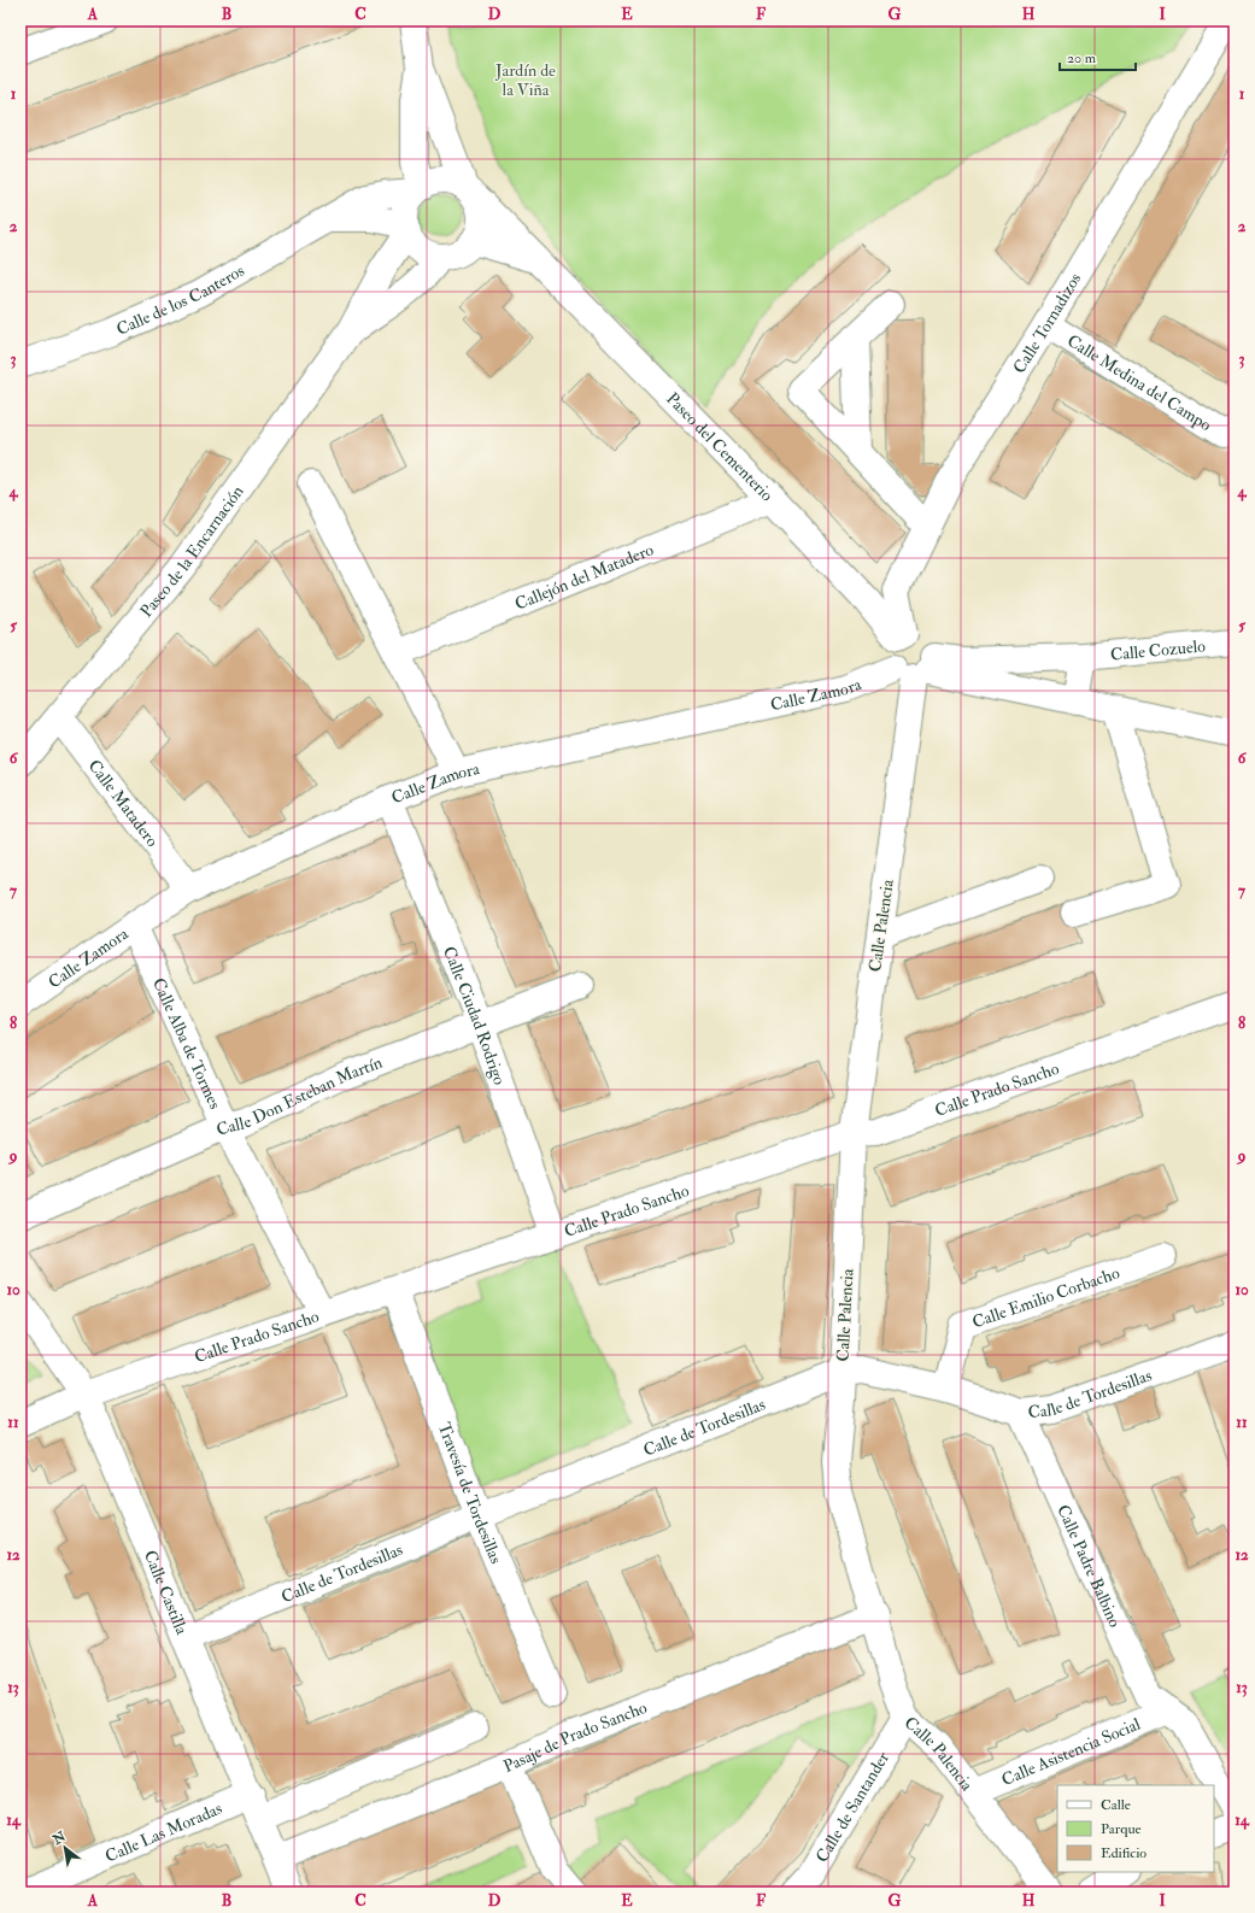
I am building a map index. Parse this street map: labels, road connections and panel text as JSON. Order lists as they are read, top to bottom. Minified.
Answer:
{"streets":{"street":["Calle de los Canteros","Calle Tornadizos","Calle Medina del Campo","Paseo del Cementerio","Paseo de la Encarnación","Callejón del Matadero","Calle Cozuelo","Calle Zamora","Calle Matadero","Calle Palencia","Calle Ciudad Rodrigo","Calle Alba de Tormes","Calle Prado Sancho","Calle Don Esteban Martín","Calle Emilio Corbacho","Calle de Tordesillas","Travesía de Tordesillas","Calle Padre Balbino","Calle Castilla","Pasaje de Prado Sancho","Calle Asistencia Social","Calle de Santander","Calle Las Moradas"]},"crossings":[["Calle de los Canteros","Paseo del Cementerio"],["Calle de los Canteros","Paseo de la Encarnación"],["Calle Tornadizos","Calle Medina del Campo"],["Calle Tornadizos","Paseo del Cementerio"],["Calle Tornadizos","Calle Palencia"],["Paseo del Cementerio","Paseo de la Encarnación"],["Paseo del Cementerio","Callejón del Matadero"],["Paseo del Cementerio","Calle Palencia"],["Paseo de la Encarnación","Calle Matadero"],["Calle Cozuelo","Calle Zamora"],["Calle Cozuelo","Calle Palencia"],["Calle Zamora","Calle Matadero"],["Calle Zamora","Calle Palencia"],["Calle Zamora","Calle Ciudad Rodrigo"],["Calle Zamora","Calle Alba de Tormes"],["Calle Palencia","Calle Prado Sancho"],["Calle Palencia","Calle de Tordesillas"],["Calle Palencia","Pasaje de Prado Sancho"],["Calle Palencia","Calle Asistencia Social"],["Calle Palencia","Calle de Santander"],["Calle Ciudad Rodrigo","Calle Prado Sancho"],["Calle Ciudad Rodrigo","Calle Don Esteban Martín"],["Calle Alba de Tormes","Calle Prado Sancho"],["Calle Alba de Tormes","Calle Don Esteban Martín"],["Calle Prado Sancho","Travesía de Tordesillas"],["Calle Prado Sancho","Calle Castilla"],["Calle Emilio Corbacho","Calle de Tordesillas"],["Calle de Tordesillas","Travesía de Tordesillas"],["Calle de Tordesillas","Calle Padre Balbino"],["Calle de Tordesillas","Calle Castilla"],["Calle Padre Balbino","Calle Asistencia Social"],["Calle Castilla","Pasaje de Prado Sancho"],["Calle Castilla","Calle Las Moradas"]],"parks":["Jardín de la Viña"],"legend":["Calle","Parque","Edificio"],"scale_bar":"20 m","north":"top left","grid":{"columns":["A","B","C","D","E","F","G","H","I"],"rows":["1","2","3","4","5","6","7","8","9","10","11","12","13","14"]}}
